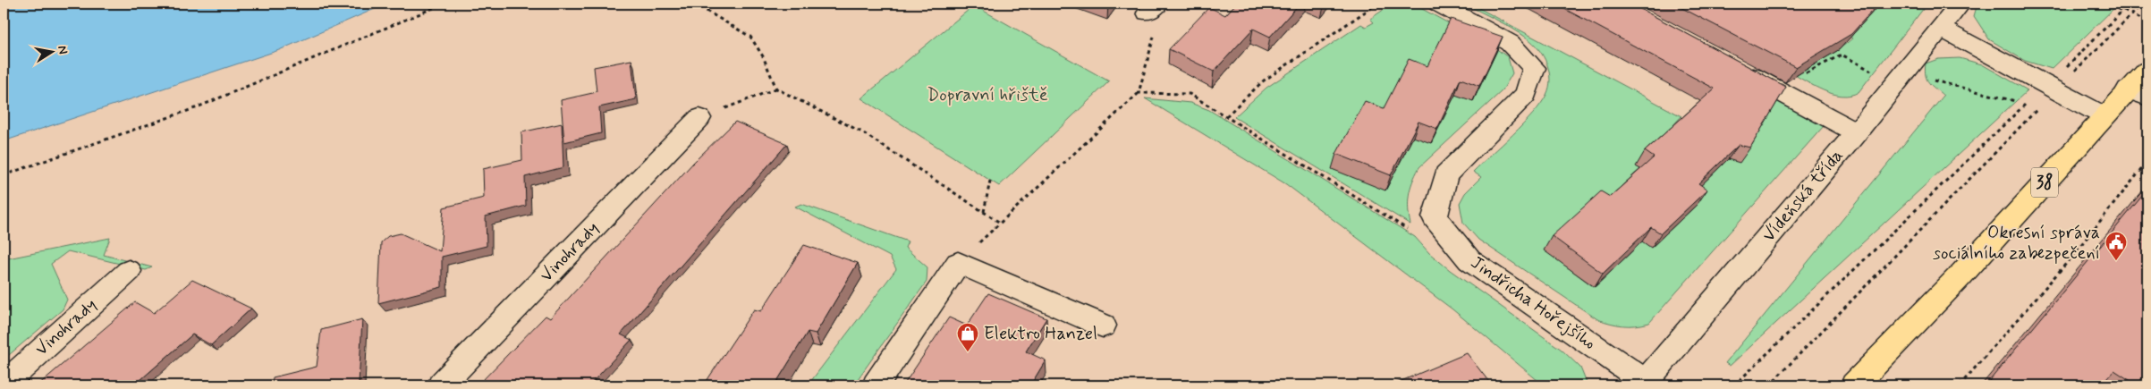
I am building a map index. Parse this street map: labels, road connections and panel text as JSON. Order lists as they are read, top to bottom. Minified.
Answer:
{"streets":{"main road":["38"],"street":["Vídeňská třída","Vinohrady","Jindřicha Hořejšího"]},"crossings":[["Vídeňská třída","Jindřicha Hořejšího"]],"parks":["Dopravní hřiště"],"places":{"public building":["Okresní správa sociálního zabezpečení"],"shop":["Elektro Hanzel"]},"north":"right"}
